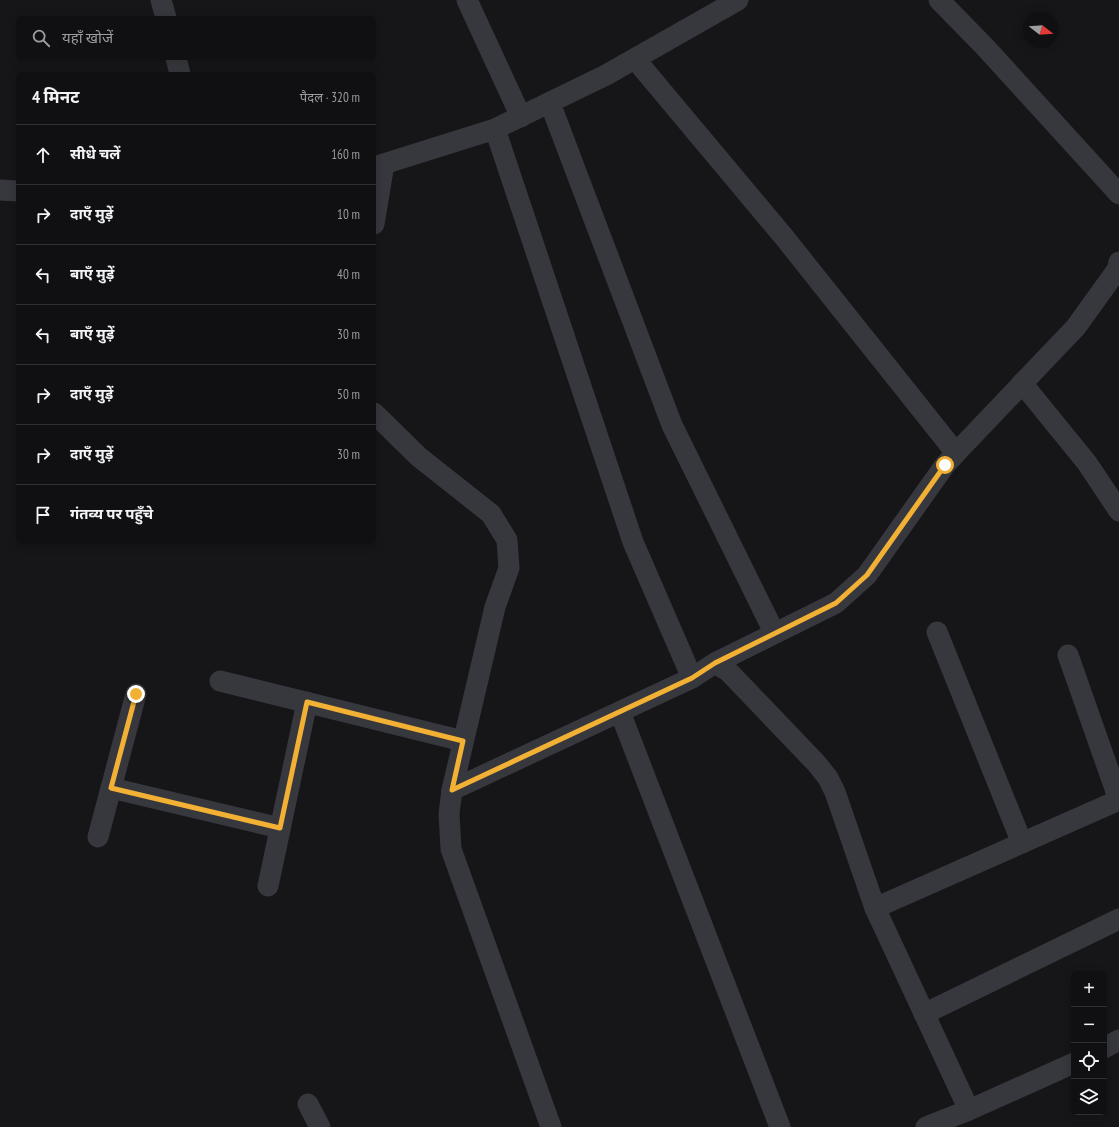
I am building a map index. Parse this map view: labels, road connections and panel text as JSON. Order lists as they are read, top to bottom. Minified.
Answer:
{"north":"right","page":{"search":"यहाँ खोजें","heading":["4 मिनट","पैदल · 320 m"],"list":[["सीधे चलें","160 m"],["दाएँ मुड़ें","10 m"],["बाएँ मुड़ें","40 m"],["बाएँ मुड़ें","30 m"],["दाएँ मुड़ें","50 m"],["दाएँ मुड़ें","30 m"],"गंतव्य पर पहुँचे"],"map_buttons":["+","−"]}}
